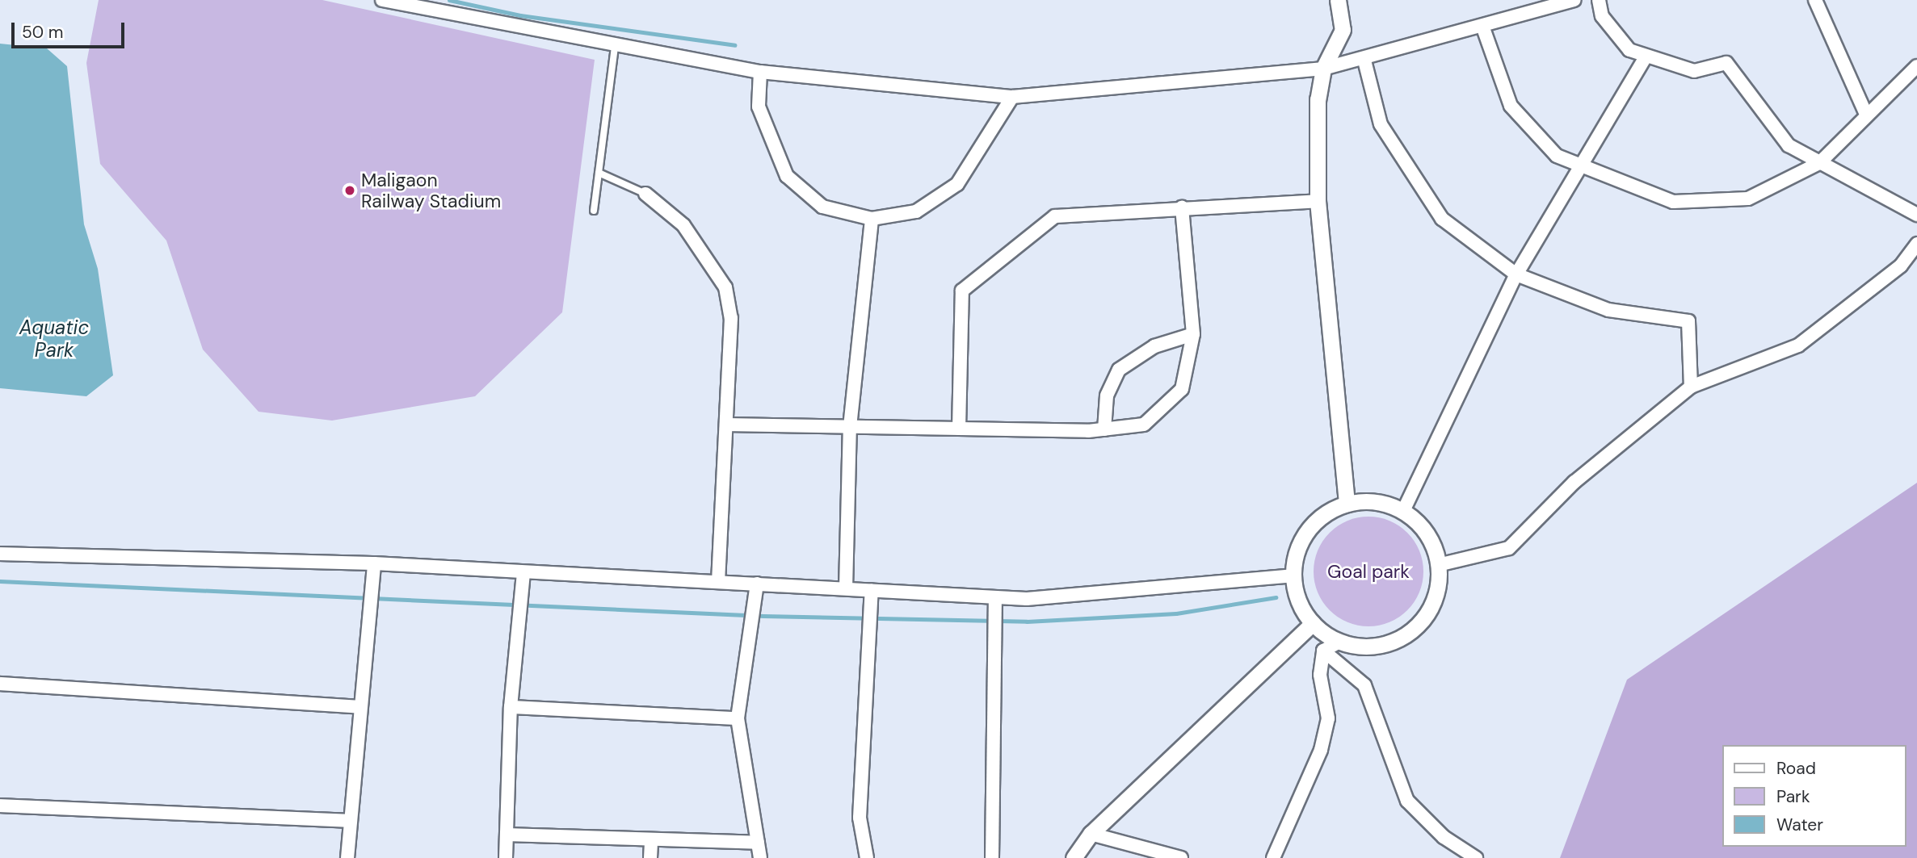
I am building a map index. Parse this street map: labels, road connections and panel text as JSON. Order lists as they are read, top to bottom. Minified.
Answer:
{"water":["Aquatic Park"],"parks":["Goal park"],"places":["Maligaon Railway Stadium"],"legend":["Road","Park","Water"],"scale_bar":"50 m"}
